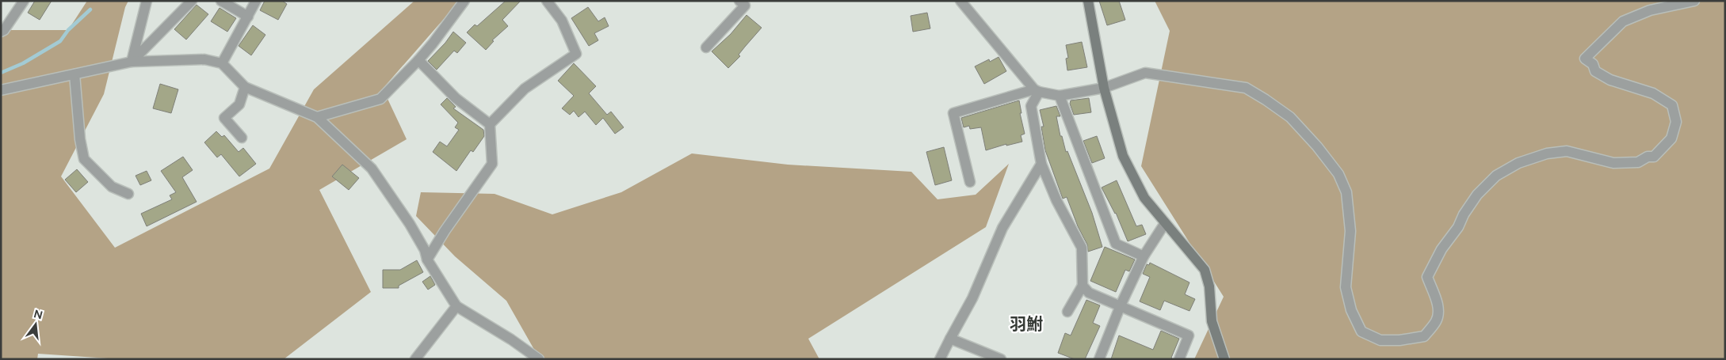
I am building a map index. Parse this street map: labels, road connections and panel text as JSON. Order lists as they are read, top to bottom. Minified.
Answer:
{"districts":["羽鮒"],"north":"top"}
